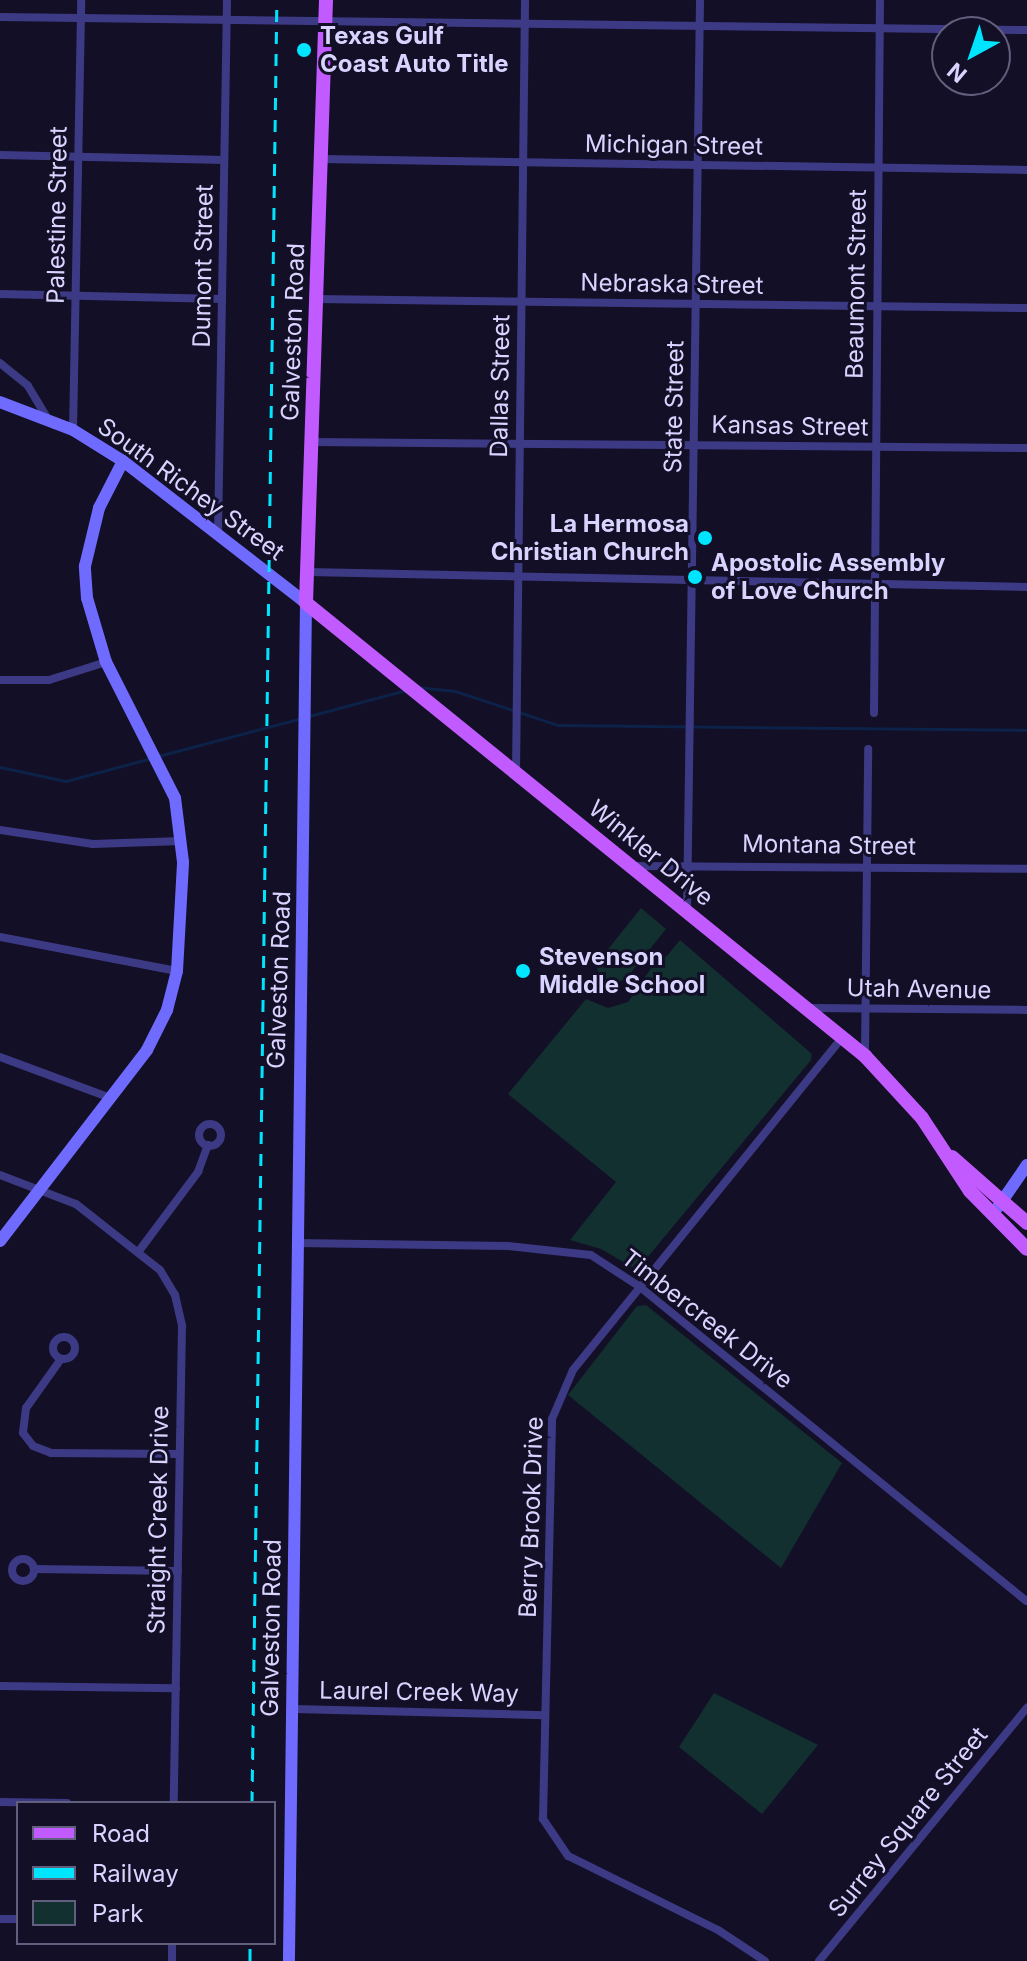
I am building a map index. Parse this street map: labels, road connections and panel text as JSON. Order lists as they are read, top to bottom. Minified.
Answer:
{"streets":{"main road":["Galveston Road","South Richey Street","Winkler Drive"],"street":["Michigan Street","Palestine Street","Dumont Street","Nebraska Street","Beaumont Street","Dallas Street","State Street","Kansas Street","Montana Street","Utah Avenue","Timbercreek Drive","Berry Brook Drive","Straight Creek Drive","Laurel Creek Way","Surrey Square Street"]},"crossings":[["Michigan Street","Beaumont Street"],["Michigan Street","Galveston Road"],["Michigan Street","Dallas Street"],["Michigan Street","State Street"],["Palestine Street","South Richey Street"],["Dumont Street","South Richey Street"],["Nebraska Street","Beaumont Street"],["Nebraska Street","Galveston Road"],["Nebraska Street","Dallas Street"],["Nebraska Street","State Street"],["Beaumont Street","Kansas Street"],["Galveston Road","Kansas Street"],["Galveston Road","South Richey Street"],["Galveston Road","Winkler Drive"],["Galveston Road","Timbercreek Drive"],["Galveston Road","Laurel Creek Way"],["Dallas Street","Kansas Street"],["Dallas Street","Winkler Drive"],["State Street","Kansas Street"],["State Street","Montana Street"],["State Street","Winkler Drive"],["South Richey Street","Winkler Drive"],["Montana Street","Winkler Drive"],["Winkler Drive","Utah Avenue"],["Winkler Drive","Berry Brook Drive"],["Timbercreek Drive","Berry Brook Drive"],["Berry Brook Drive","Laurel Creek Way"]],"places":["Texas Gulf Coast Auto Title","La Hermosa Christian Church","Apostolic Assembly of Love Church","Stevenson Middle School"],"legend":["Road","Railway","Park"],"north":"bottom left"}
